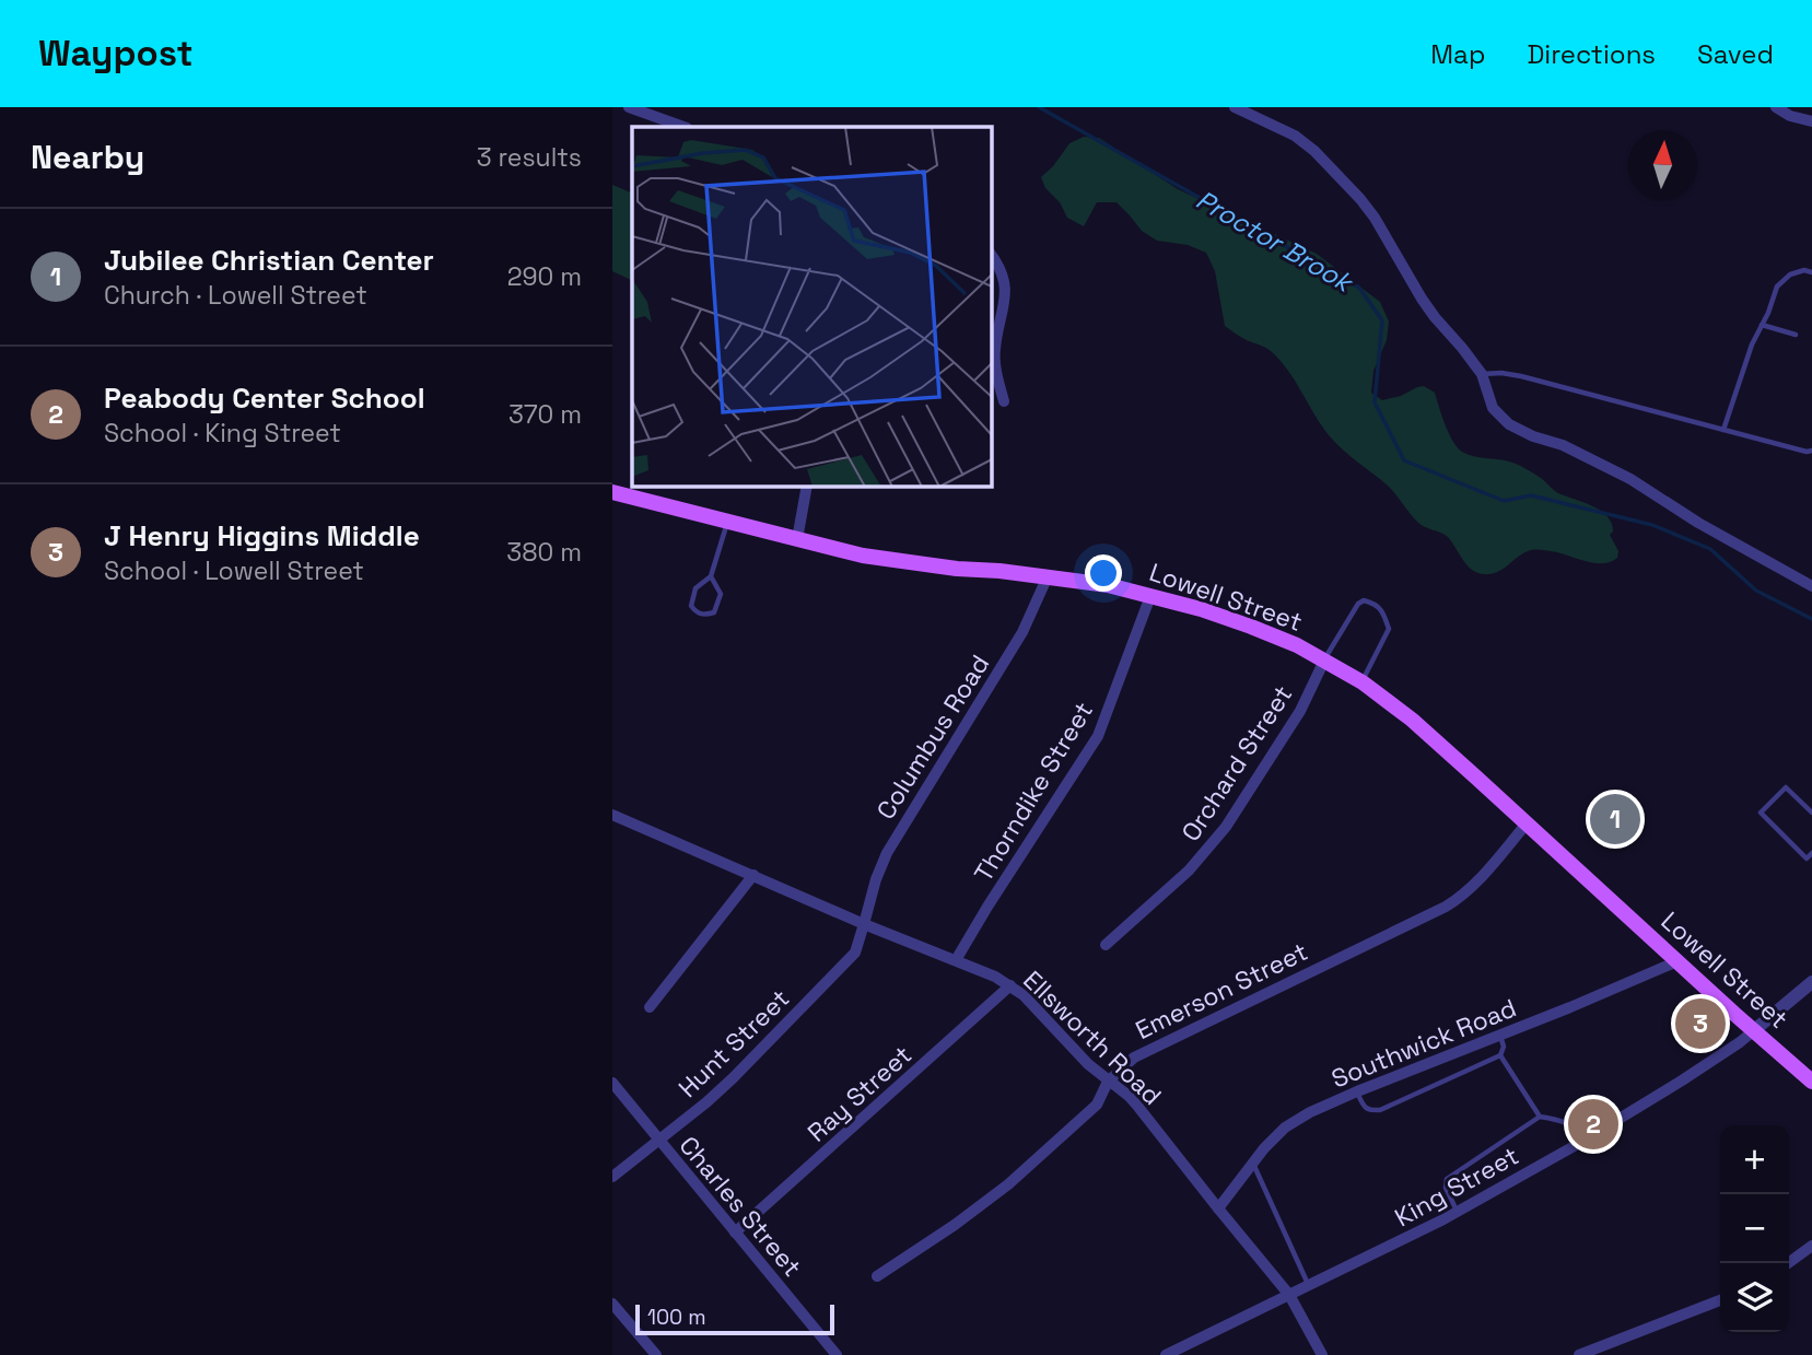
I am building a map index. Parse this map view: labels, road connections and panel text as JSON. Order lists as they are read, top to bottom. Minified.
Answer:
{"streets":{"main road":["Lowell Street"],"street":["Columbus Road","Orchard Street","Thorndike Street","Emerson Street","Ellsworth Road","Hunt Street","Southwick Road","Ray Street","King Street","Charles Street"]},"crossings":[["Lowell Street","Columbus Road"],["Lowell Street","Orchard Street"],["Lowell Street","Thorndike Street"],["Lowell Street","Emerson Street"],["Lowell Street","Southwick Road"],["Lowell Street","King Street"],["Columbus Road","Ellsworth Road"],["Columbus Road","Hunt Street"],["Thorndike Street","Ellsworth Road"],["Emerson Street","Ellsworth Road"],["Ellsworth Road","Hunt Street"],["Ellsworth Road","Southwick Road"],["Ellsworth Road","Ray Street"],["Ellsworth Road","King Street"],["Hunt Street","Charles Street"],["Ray Street","Charles Street"]],"water":["Proctor Brook"],"scale_bar":"100 m","north":"top","page":{"header":"Waypost","nav":["Map","Directions","Saved"],"heading":["Nearby","3 results"],"list":[{"mark":"1","name":"Jubilee Christian Center","note":"Church · Lowell Street","value":"290 m"},{"mark":"2","name":"Peabody Center School","note":"School · King Street","value":"370 m"},{"mark":"3","name":"J Henry Higgins Middle","note":"School · Lowell Street","value":"380 m"}],"pins":["1","3","2"],"map_buttons":["+","−"],"scale":"100 m"}}
